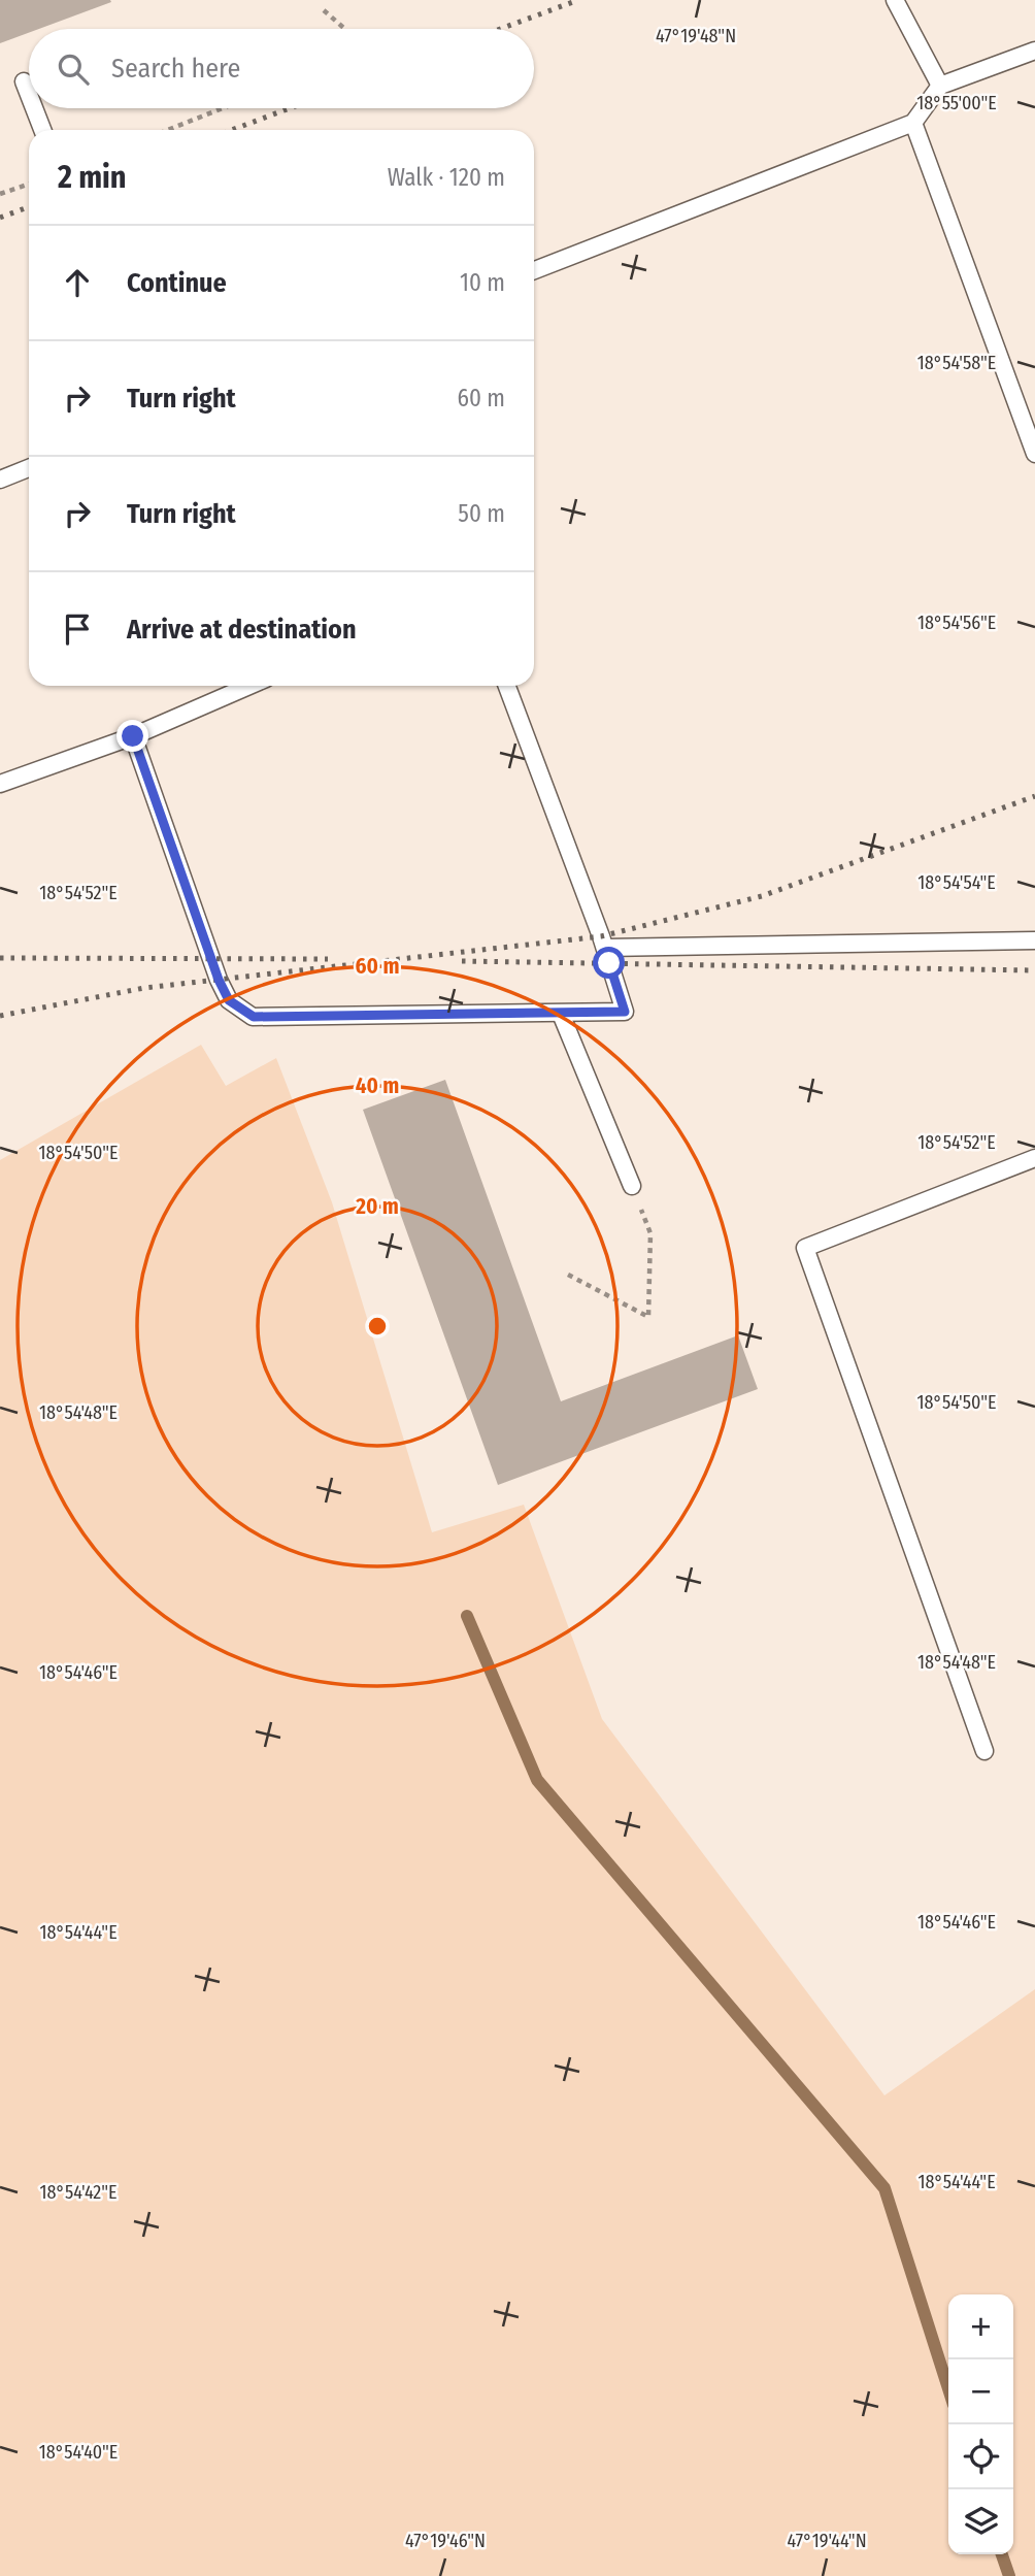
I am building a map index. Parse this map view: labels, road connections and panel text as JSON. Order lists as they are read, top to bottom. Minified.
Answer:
{"page":{"search":"Search here","heading":["2 min","Walk · 120 m"],"list":[["Continue","10 m"],["Turn right","60 m"],["Turn right","50 m"],"Arrive at destination"],"map_buttons":["+","−"]},"coordinates":["47°19'48\"N","18°55'00\"E","18°54'58\"E","18°54'56\"E","18°54'54\"E","18°54'52\"E","18°54'50\"E","18°54'48\"E","18°54'46\"E","18°54'44\"E","18°54'42\"E","18°54'40\"E","47°19'46\"N","47°19'44\"N"],"rings":["60 m","40 m","20 m"]}
